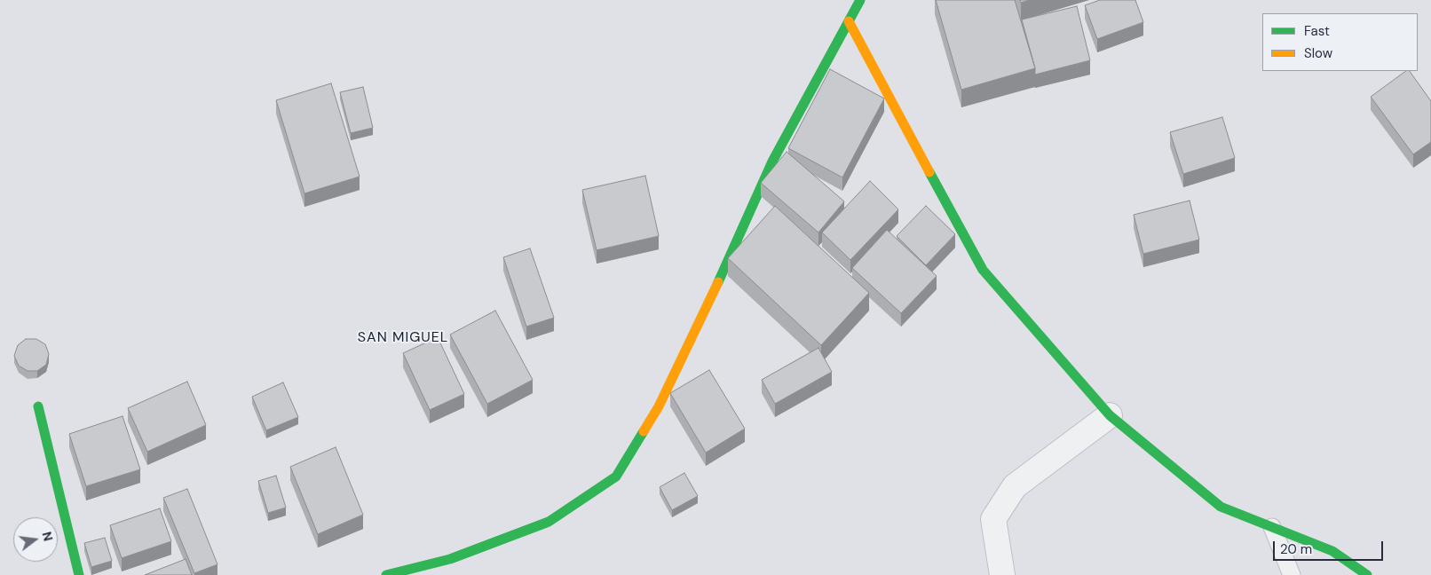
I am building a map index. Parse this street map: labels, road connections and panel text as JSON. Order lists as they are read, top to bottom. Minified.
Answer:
{"districts":["SAN MIGUEL"],"legend":["Fast","Slow"],"scale_bar":"20 m","north":"right"}
